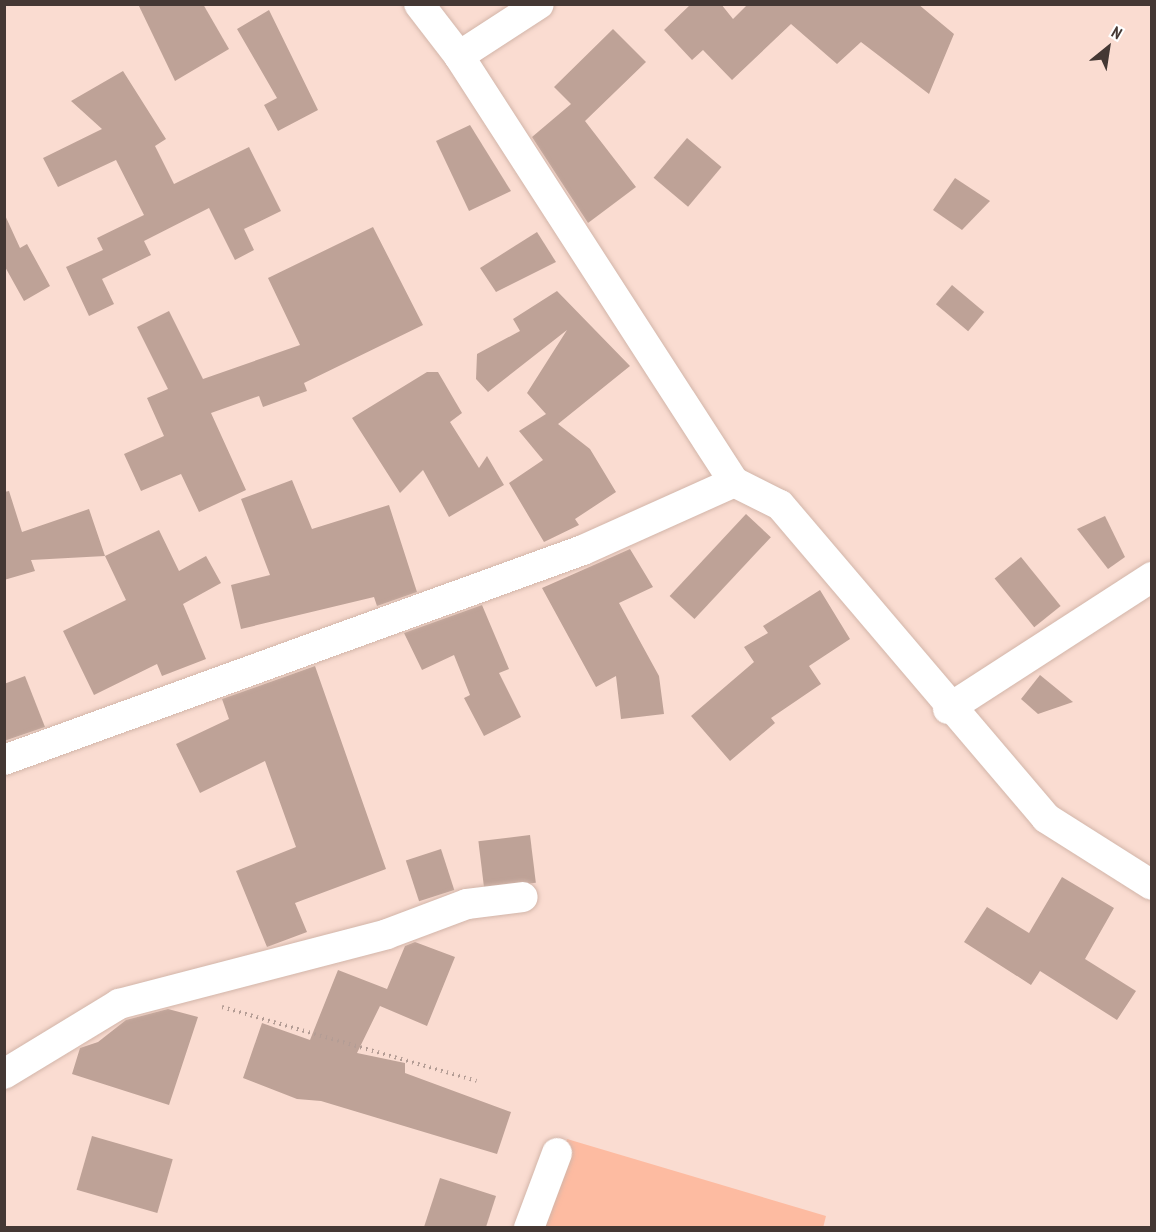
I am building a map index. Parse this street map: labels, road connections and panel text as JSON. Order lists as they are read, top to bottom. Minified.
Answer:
{"north":"top right"}
